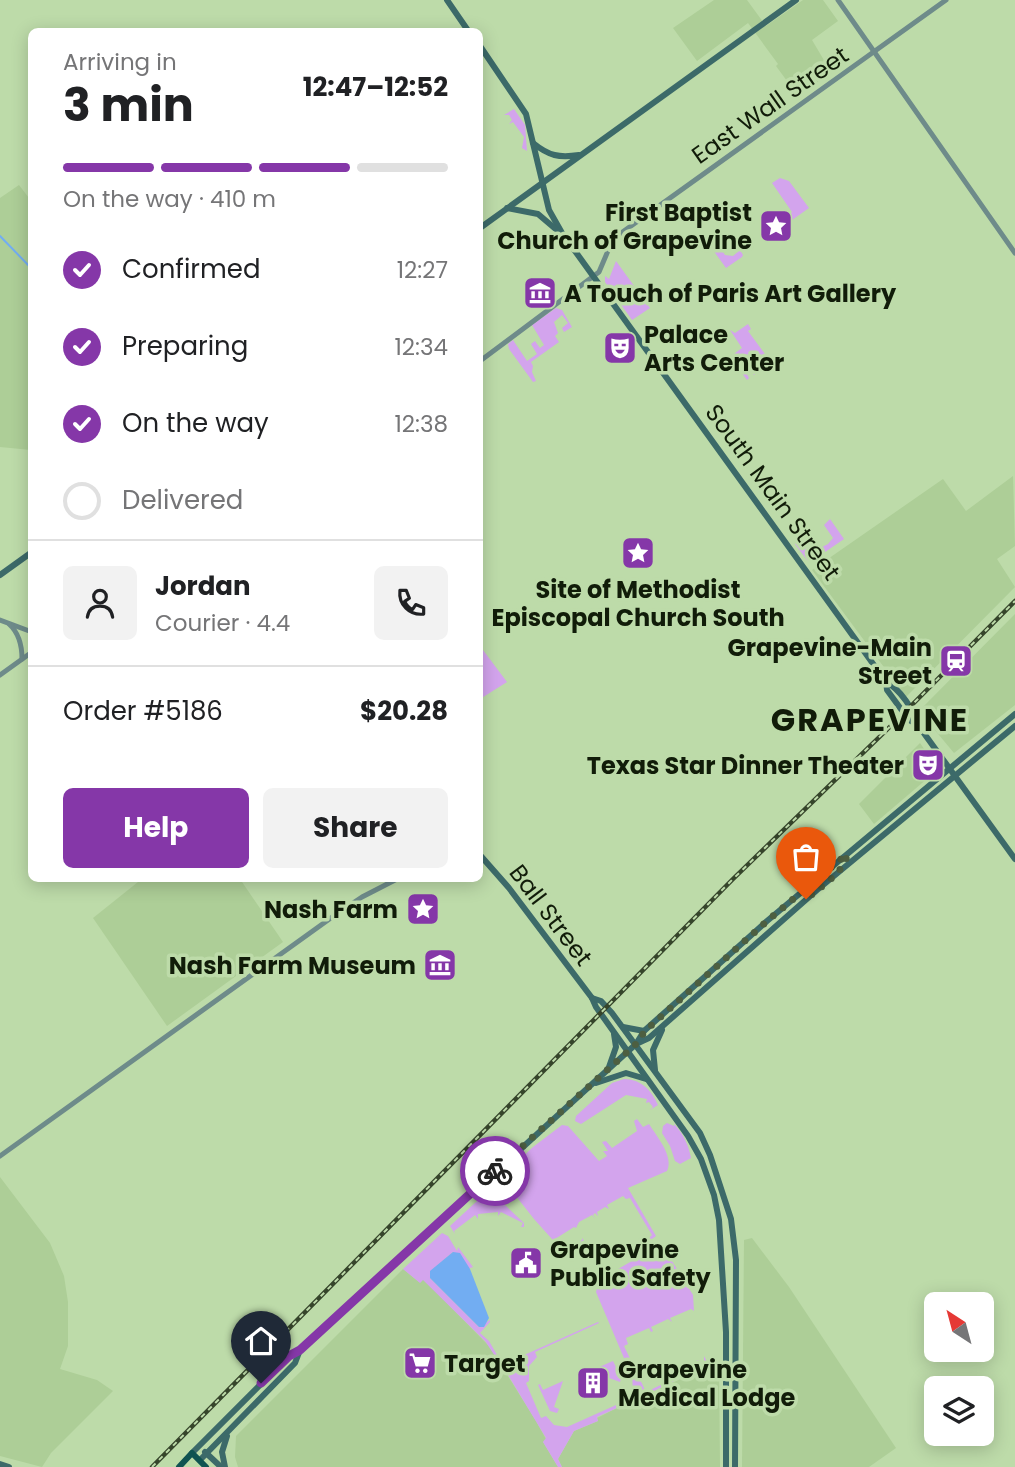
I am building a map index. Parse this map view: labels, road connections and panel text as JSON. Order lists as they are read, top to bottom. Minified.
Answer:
{"streets":{"main road":["South Main Street","Ball Street"],"street":["East Wall Street"]},"crossings":[["East Wall Street","South Main Street"]],"districts":["GRAPEVINE"],"places":{"place":["First Baptist Church of Grapevine","Site of Methodist Episcopal Church South","Nash Farm"],"museum":["A Touch of Paris Art Gallery","Nash Farm Museum"],"theatre":["Palace Arts Center","Texas Star Dinner Theater"],"station":["Grapevine-Main Street"],"public building":["Grapevine Public Safety"],"supermarket":["Target"],"building":["Grapevine Medical Lodge"]},"north":"top left","page":{"heading":["3 min","Arriving in","12:47–12:52"],"panel":["Jordan","Courier · 4.4","Order #5186","$20.28"],"bar":"On the way · 410 m","list":[["Confirmed","12:27"],["Preparing","12:34"],["On the way","12:38"],"Delivered"],"buttons":["Help","Share"]}}
